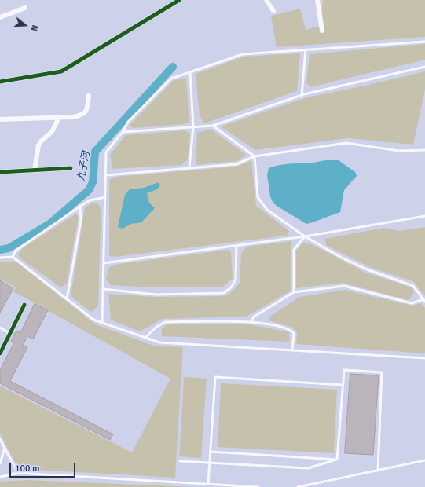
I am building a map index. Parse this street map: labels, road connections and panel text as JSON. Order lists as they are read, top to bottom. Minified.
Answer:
{"water":["九子河"],"scale_bar":"100 m","north":"right"}
